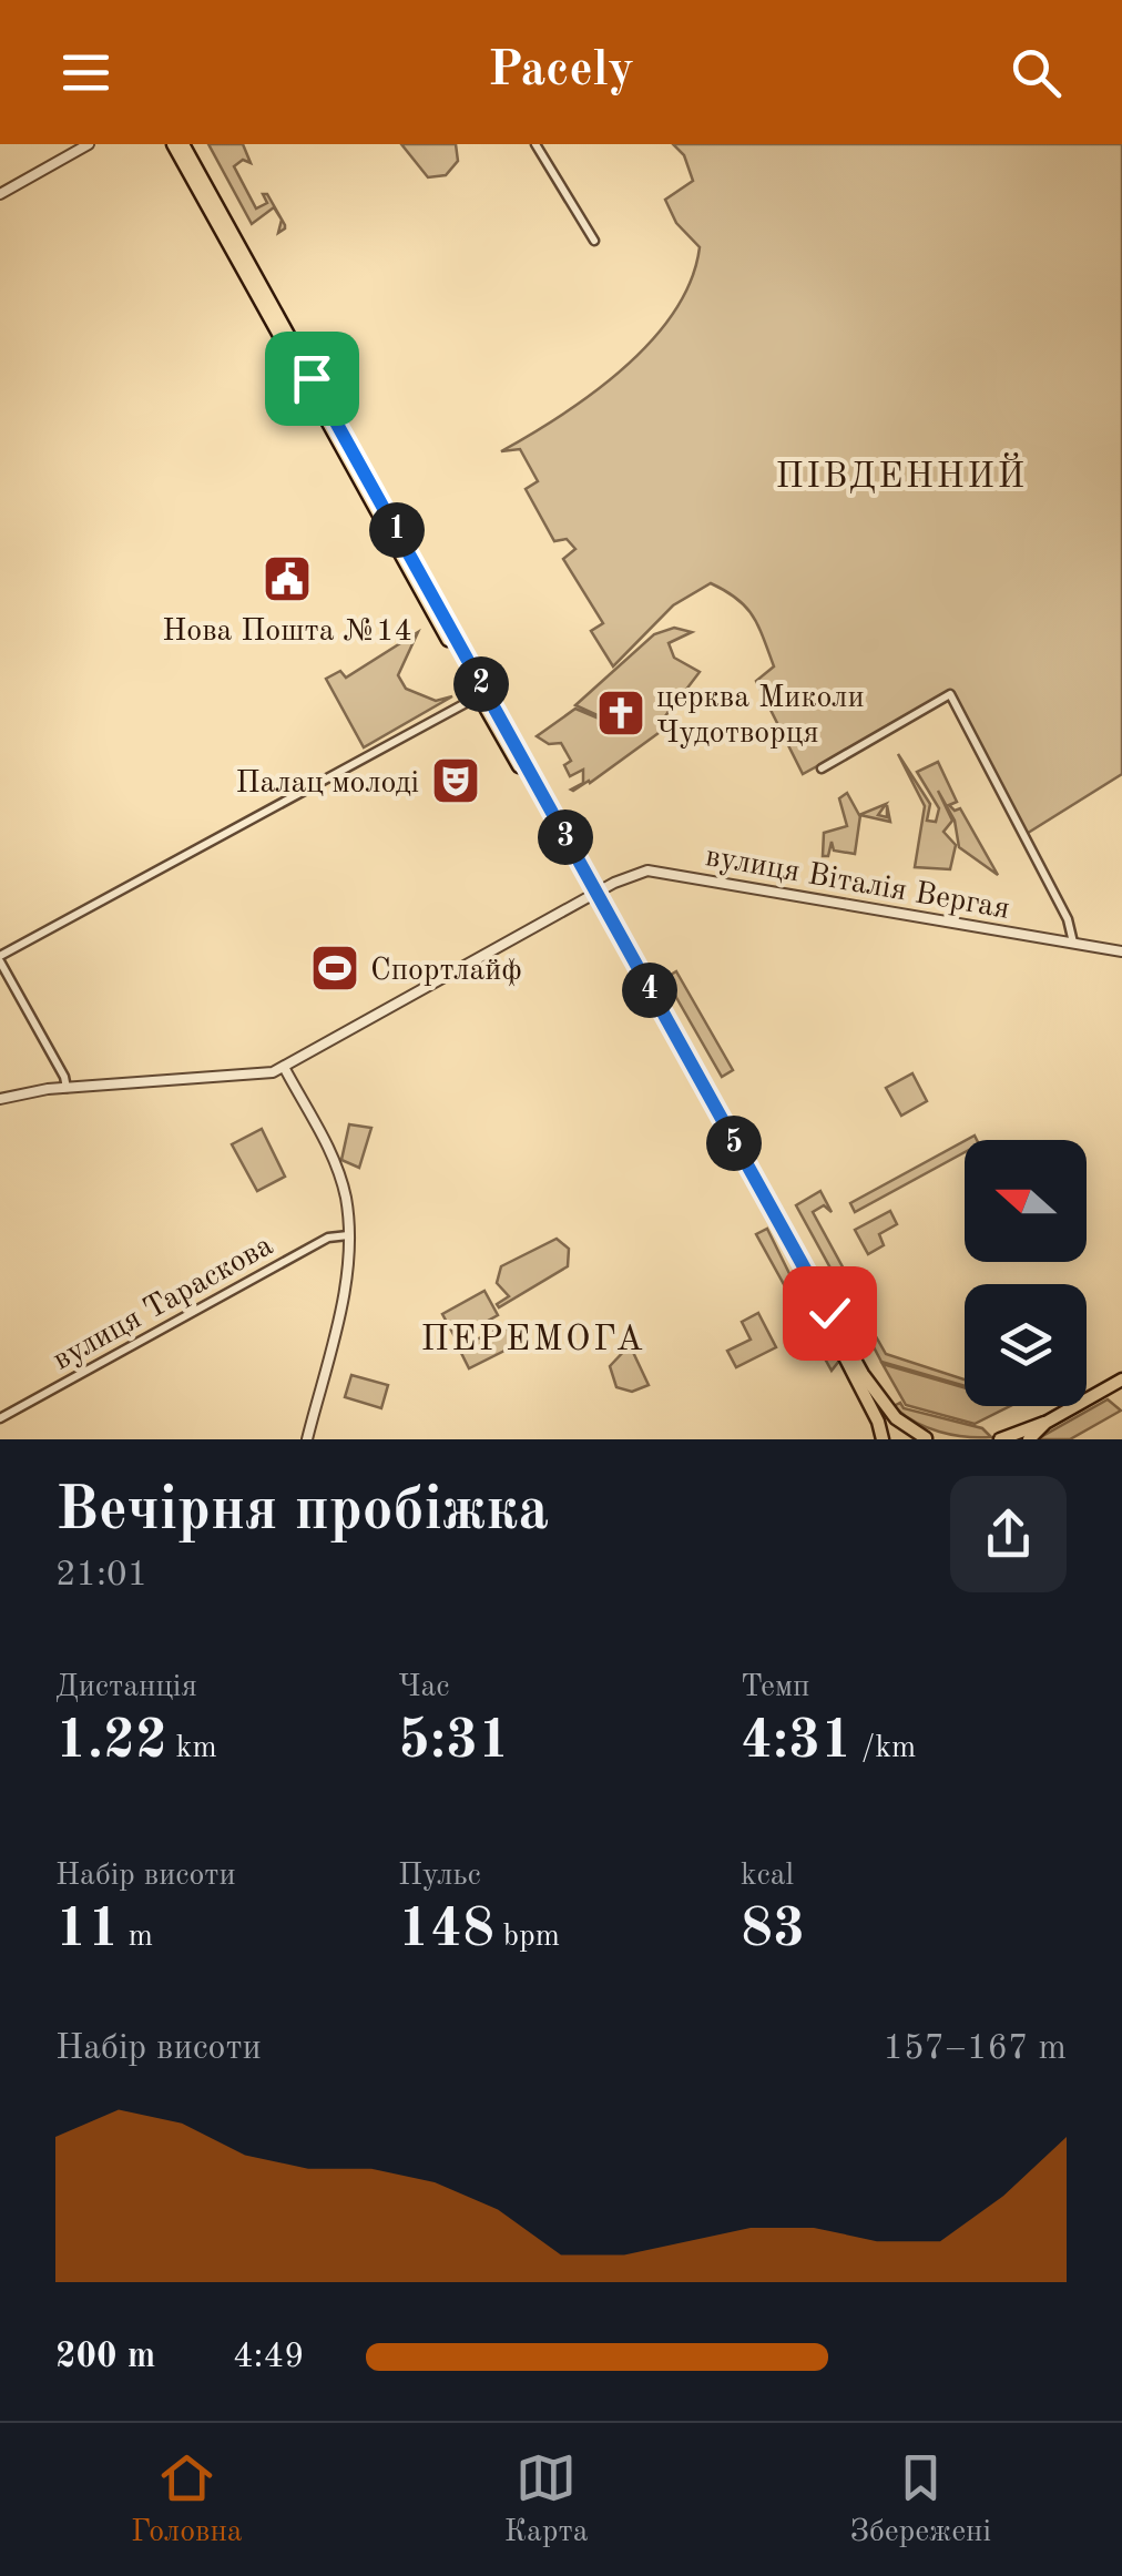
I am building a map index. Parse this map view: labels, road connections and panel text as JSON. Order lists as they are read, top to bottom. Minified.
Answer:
{"streets":{"street":["вулиця Віталія Вергая","вулиця Тараскова"]},"districts":["ПІВДЕННИЙ","ПЕРЕМОГА"],"places":{"public building":["Нова Пошта №14"],"church":["церква Миколи Чудотворця"],"theatre":["Палац молоді"],"sports":["Спортлайф"]},"north":"left","page":{"header":"Pacely","pins":["1","2","3","4","5"],"heading":["Вечірня пробіжка","21:01"],"stats":[["Дистанція","1.22 km"],["Час","5:31"],["Темп","4:31 /km"],["Набір висоти","11 m"],["Пульс","148 bpm"],["kcal","83"]],"chart":["Набір висоти","157–167 m"],"list":[{"name":"200 m","note":"4:49"}],"tabs":["Головна","Карта","Збережені"]}}
